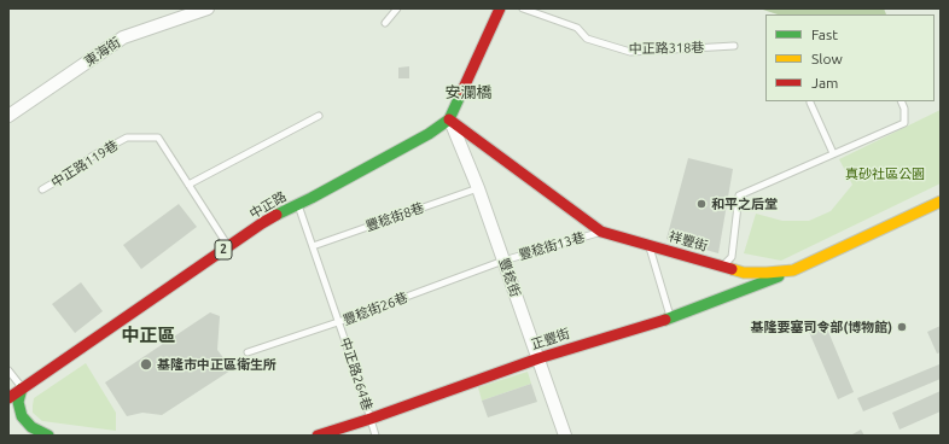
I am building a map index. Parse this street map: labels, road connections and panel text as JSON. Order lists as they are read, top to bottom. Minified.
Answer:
{"streets":{"street":["東海街","中正路","祥豐街","2","豐稔街","正豐街"],"lane":["中正路318巷","中正路119巷","豐稔街8巷","豐稔街13巷","豐稔街26巷","中正路264巷"]},"crossings":[["中正路119巷","中正路"],["中正路","祥豐街"],["中正路","豐稔街"],["中正路","中正路264巷"],["豐稔街8巷","豐稔街"],["豐稔街8巷","中正路264巷"],["祥豐街","豐稔街13巷"],["祥豐街","豐稔街"],["祥豐街","正豐街"],["豐稔街13巷","豐稔街"],["豐稔街13巷","豐稔街26巷"],["豐稔街","豐稔街26巷"],["豐稔街","正豐街"],["豐稔街26巷","中正路264巷"],["正豐街","中正路264巷"]],"districts":["安瀾橋","中正區"],"parks":["真砂社區公園"],"places":["和平之后堂","基隆要塞司令部(博物館)","基隆市中正區衛生所"],"legend":["Fast","Slow","Jam"]}
